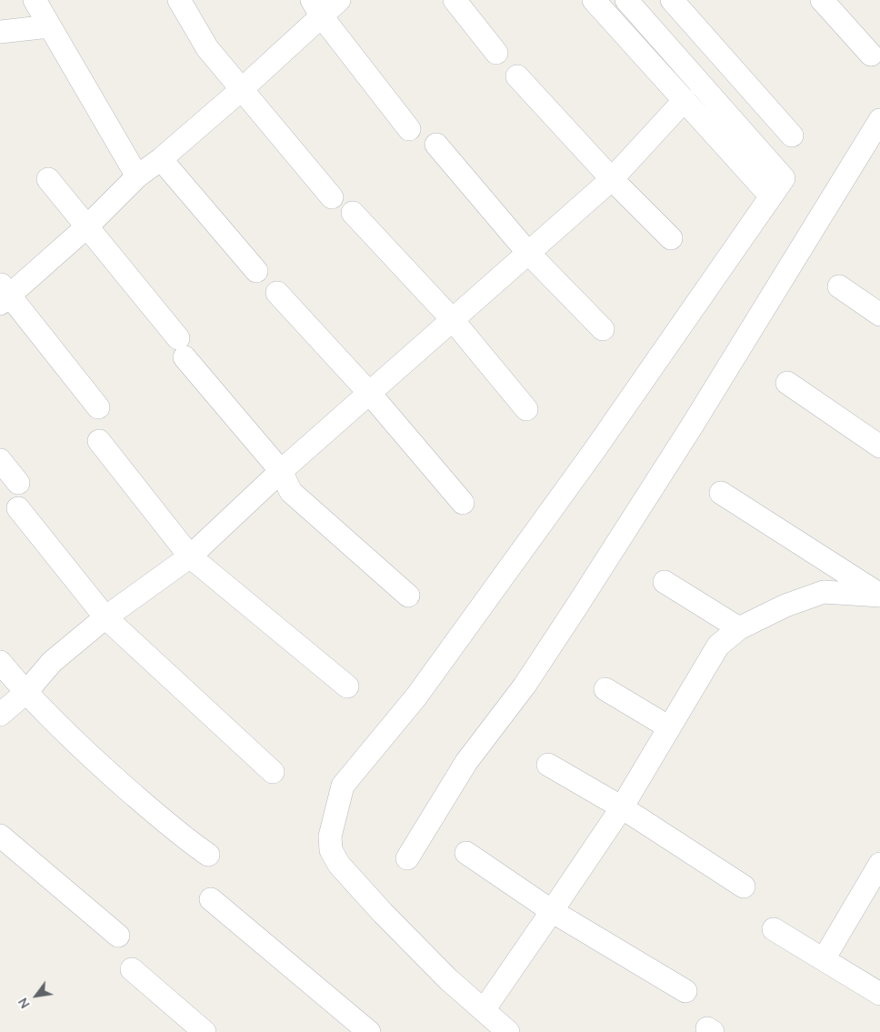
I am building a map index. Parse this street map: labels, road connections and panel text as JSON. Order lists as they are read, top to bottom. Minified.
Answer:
{"north":"bottom left"}
